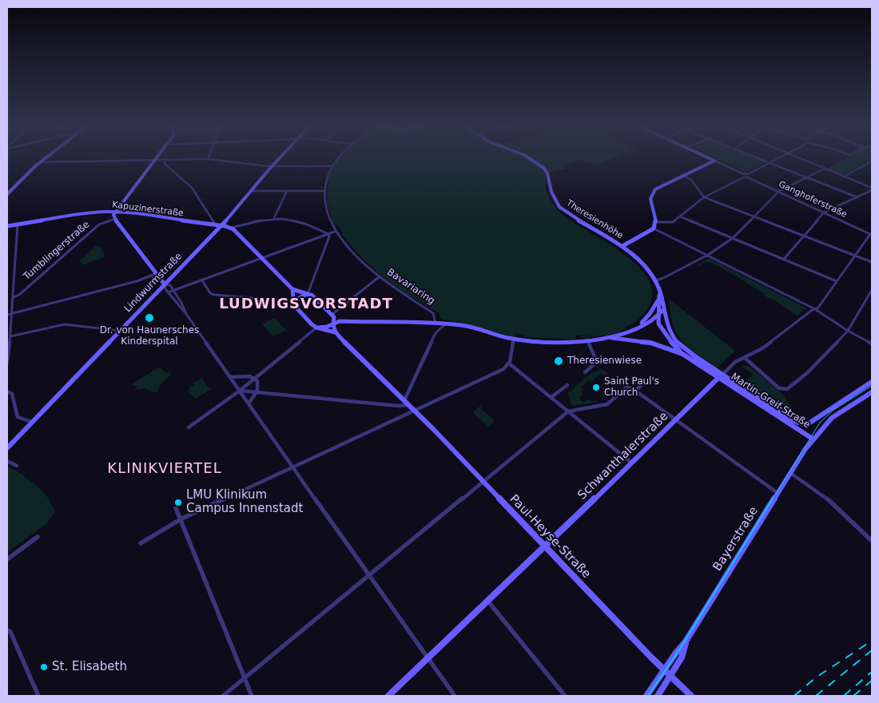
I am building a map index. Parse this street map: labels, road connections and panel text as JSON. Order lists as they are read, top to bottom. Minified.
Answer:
{"streets":{"main road":["Kapuzinerstraße","Theresienhöhe","Tumblingerstraße","Lindwurmstraße","Martin-Greif-Straße","Schwanthalerstraße","Paul-Heyse-Straße","Bayerstraße"],"street":["Ganghoferstraße","Bavariaring"]},"crossings":[["Ganghoferstraße","Schwanthalerstraße"],["Kapuzinerstraße","Tumblingerstraße"],["Kapuzinerstraße","Lindwurmstraße"],["Theresienhöhe","Martin-Greif-Straße"],["Theresienhöhe","Schwanthalerstraße"],["Martin-Greif-Straße","Schwanthalerstraße"],["Martin-Greif-Straße","Bayerstraße"],["Schwanthalerstraße","Paul-Heyse-Straße"],["Paul-Heyse-Straße","Bayerstraße"]],"districts":["LUDWIGSVORSTADT","KLINIKVIERTEL"],"places":["Dr. von Haunersches Kinderspital","Theresienwiese","Saint Paul's Church","LMU Klinikum Campus Innenstadt","St. Elisabeth"]}
